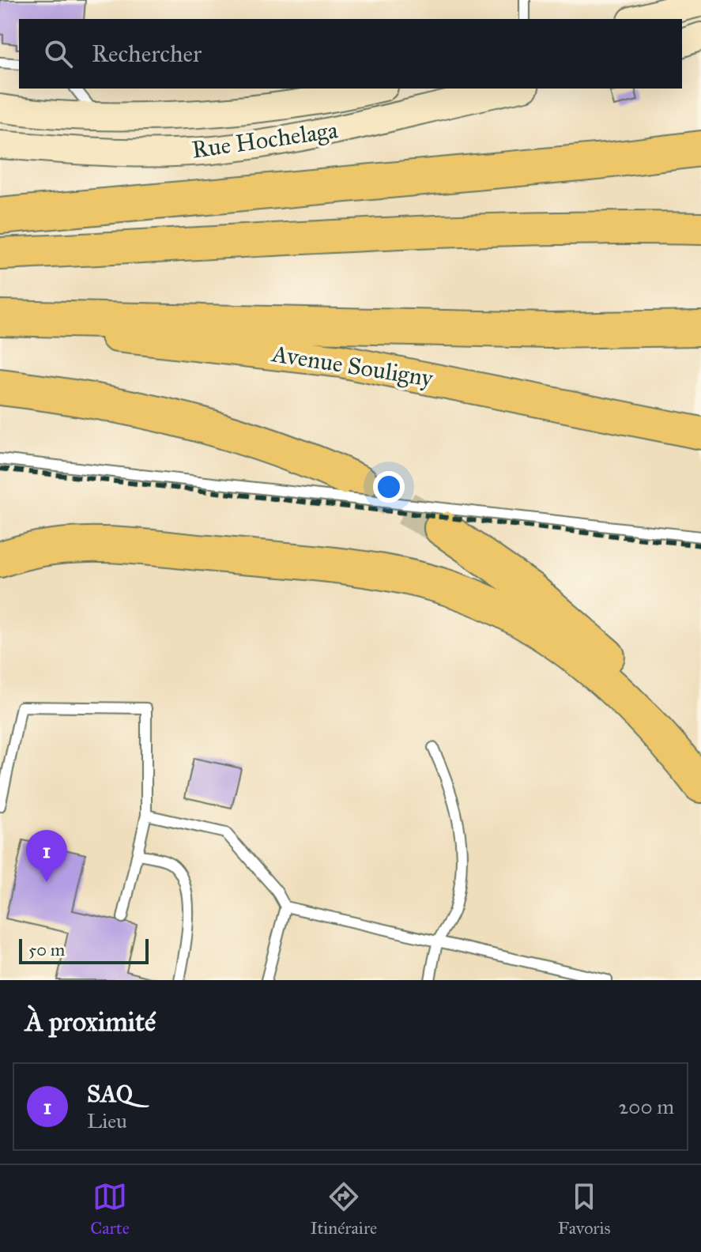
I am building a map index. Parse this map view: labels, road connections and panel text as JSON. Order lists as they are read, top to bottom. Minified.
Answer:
{"streets":{"highway":["Avenue Souligny"],"main road":["Rue Hochelaga"]},"scale_bar":"50 m","page":{"search":"Rechercher","pins":"1","scale":"50 m","heading":"À proximité","list":[{"mark":"1","name":"SAQ","note":"Lieu","value":"200 m"}],"nav":["Carte","Itinéraire","Favoris"]}}
